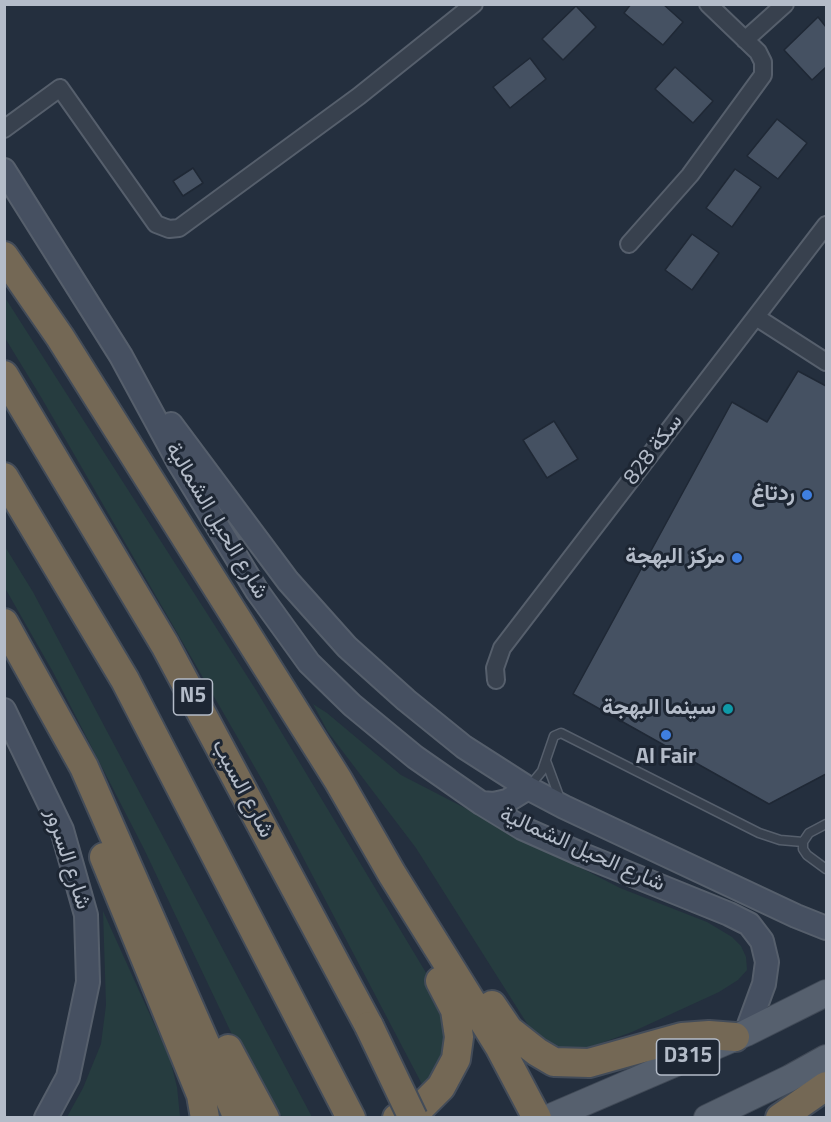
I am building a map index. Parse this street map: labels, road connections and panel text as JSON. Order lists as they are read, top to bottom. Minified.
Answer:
{"streets":{"highway":["N5","شارع السيب"],"main road":["D315"],"street":["سكة 828","شارع الحيل الشمالية","شارع السرور"]},"crossings":[["شارع الحيل الشمالية","D315"]],"places":["ردتاغ","مركز البهجة","سينما البهجة","Al Fair"]}
